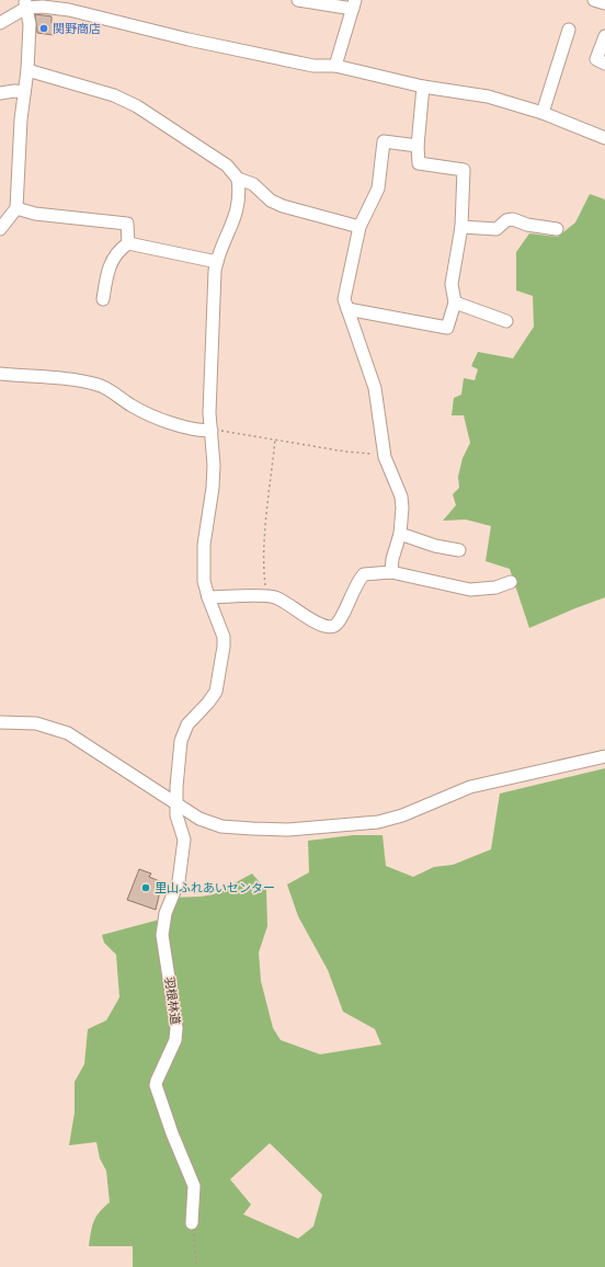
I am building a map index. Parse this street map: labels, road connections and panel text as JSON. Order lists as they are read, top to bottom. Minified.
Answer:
{"streets":{"street":["羽根林道"]},"places":["関野商店","里山ふれあいセンター"]}
